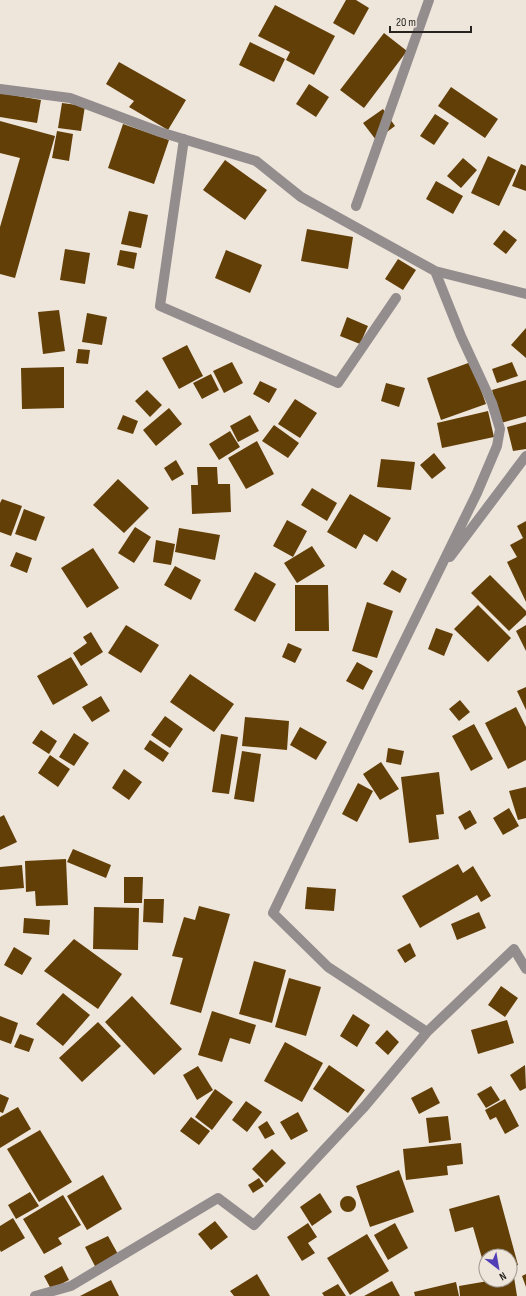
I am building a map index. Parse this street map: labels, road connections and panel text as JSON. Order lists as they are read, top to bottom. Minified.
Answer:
{"scale_bar":"20 m","north":"bottom right"}
